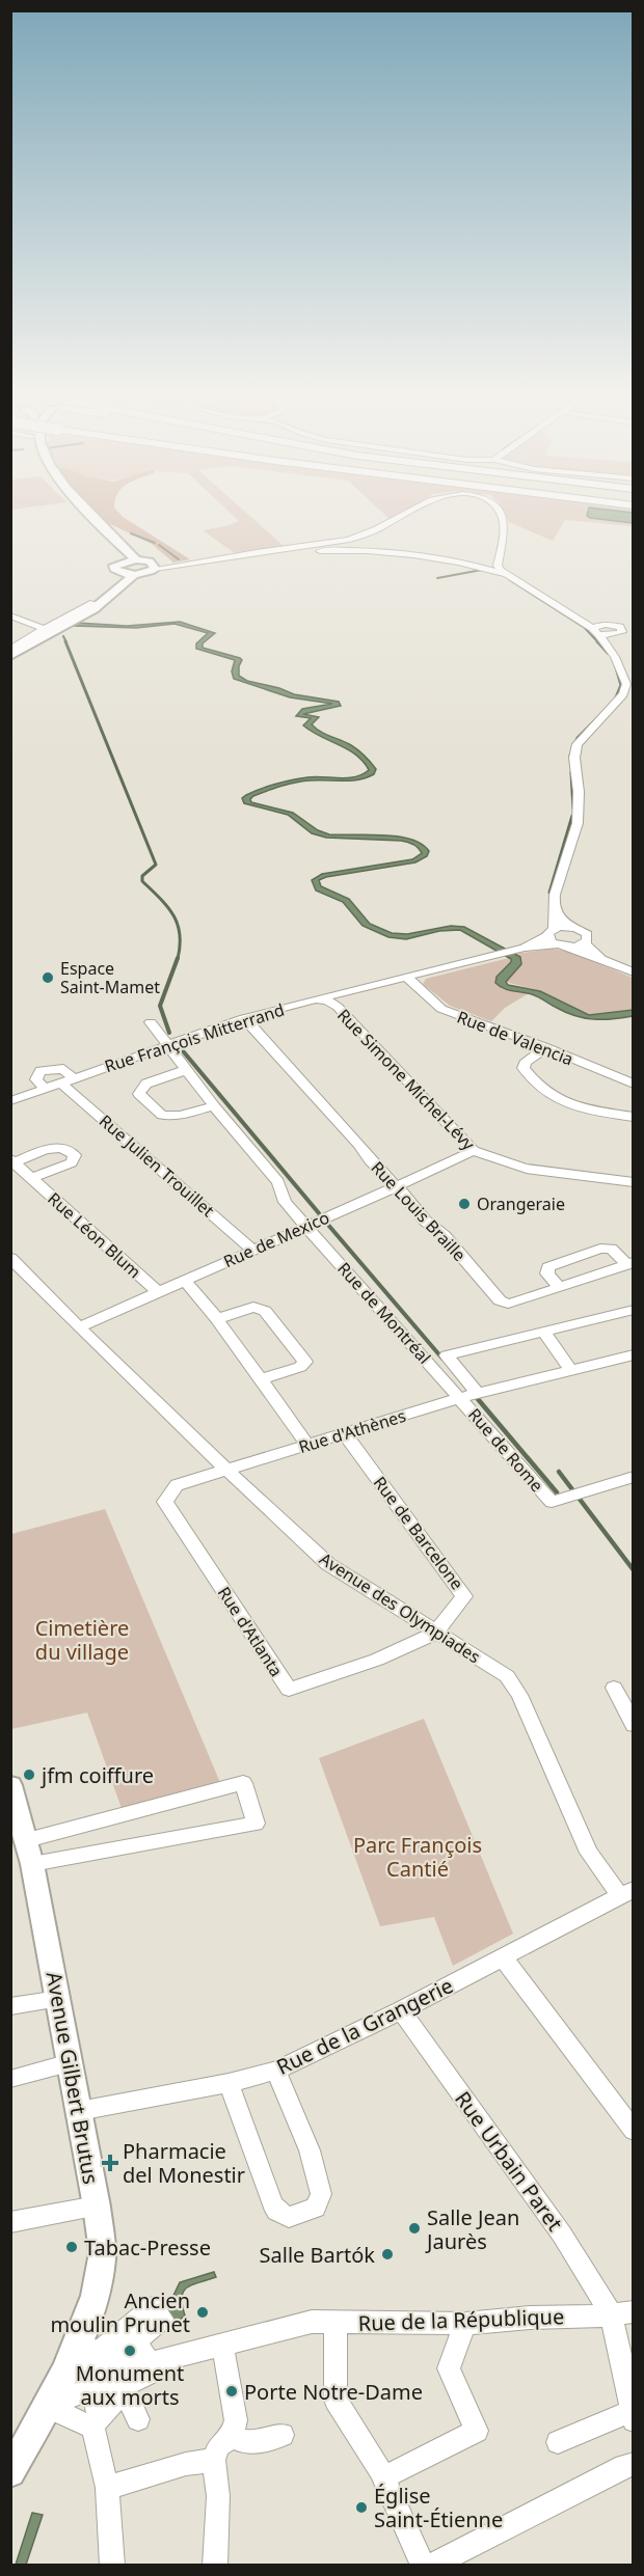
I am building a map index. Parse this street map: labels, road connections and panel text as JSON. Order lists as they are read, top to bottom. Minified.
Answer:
{"streets":{"main road":["Avenue Gilbert Brutus"],"street":["Rue François Mitterrand","Rue de Valencia","Rue Simone Michel-Lévy","Rue Julien Trouillet","Rue Louis Braille","Rue Léon Blum","Rue de Mexico","Rue de Montréal","Rue d'Athènes","Rue de Rome","Rue de Barcelone","Avenue des Olympiades","Rue d'Atlanta","Rue de la Grangerie","Rue Urbain Paret","Rue de la République"]},"crossings":[["Rue François Mitterrand","Rue de Valencia"],["Rue François Mitterrand","Rue Simone Michel-Lévy"],["Rue François Mitterrand","Rue Julien Trouillet"],["Rue François Mitterrand","Rue Louis Braille"],["Rue François Mitterrand","Rue de Montréal"],["Rue Simone Michel-Lévy","Rue de Mexico"],["Rue Julien Trouillet","Rue de Mexico"],["Rue Louis Braille","Rue de Mexico"],["Rue Léon Blum","Rue de Mexico"],["Rue de Mexico","Rue de Montréal"],["Rue de Mexico","Avenue des Olympiades"],["Rue de Montréal","Rue d'Athènes"],["Rue de Montréal","Rue de Rome"],["Rue d'Athènes","Rue de Rome"],["Rue d'Athènes","Rue de Barcelone"],["Rue d'Athènes","Avenue des Olympiades"],["Rue d'Athènes","Rue d'Atlanta"],["Rue de Barcelone","Avenue des Olympiades"],["Rue de Barcelone","Rue d'Atlanta"],["Avenue des Olympiades","Rue d'Atlanta"],["Avenue des Olympiades","Rue de la Grangerie"],["Rue de la Grangerie","Avenue Gilbert Brutus"],["Rue de la Grangerie","Rue Urbain Paret"],["Rue Urbain Paret","Rue de la République"]],"parks":["Cimetière du village","Parc François Cantié"],"places":{"other":["Espace Saint-Mamet","Orangeraie","jfm coiffure","Salle Jean Jaurès","Tabac-Presse","Salle Bartók","Ancien moulin Prunet","Monument aux morts","Porte Notre-Dame","Église Saint-Étienne"],"health":["Pharmacie del Monestir"]}}
